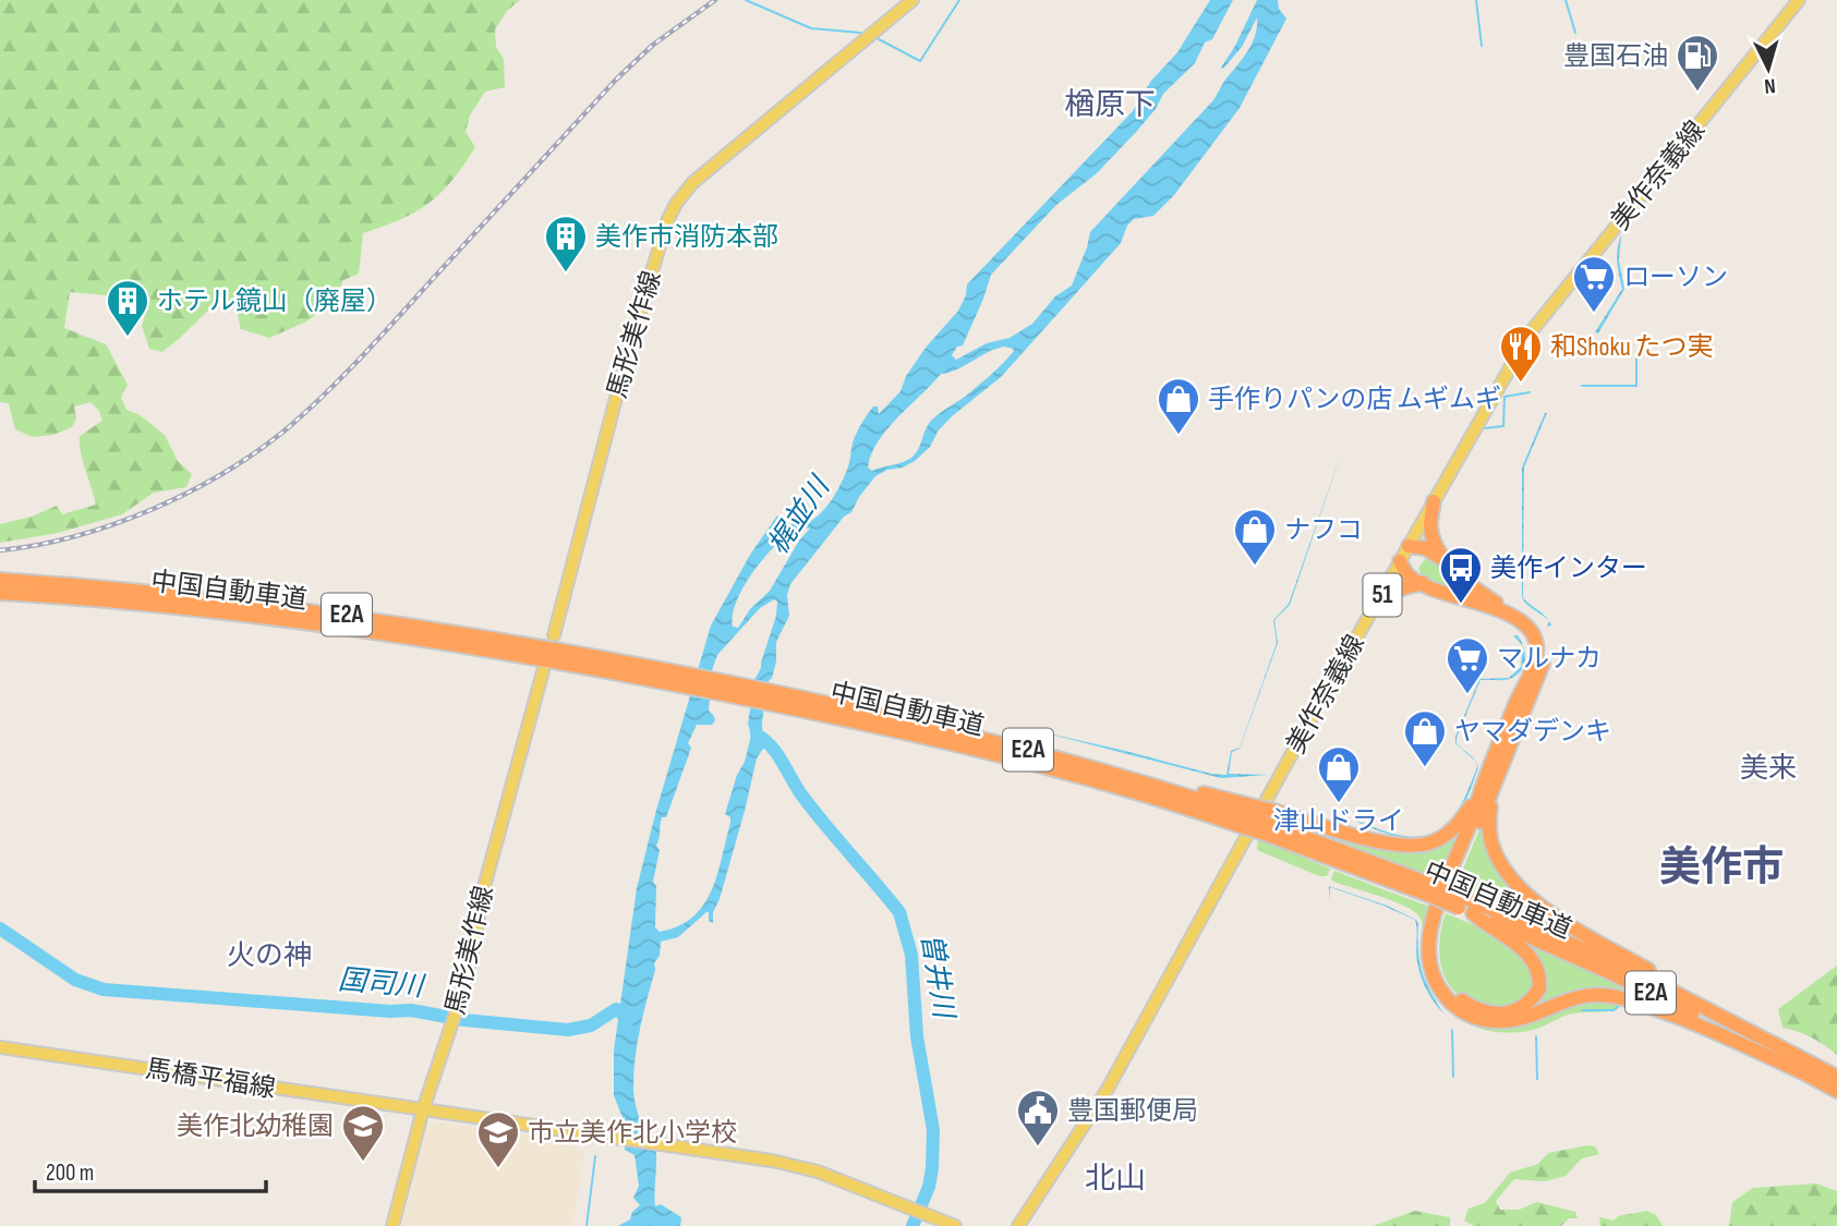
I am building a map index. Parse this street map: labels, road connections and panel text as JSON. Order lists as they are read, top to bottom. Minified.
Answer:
{"streets":{"highway":["中国自動車道","E2A"],"main road":["美作奈義線","馬形美作線","51","馬橋平福線"]},"crossings":[["馬形美作線","馬橋平福線"]],"districts":["楢原下","美来","美作市","火の神","北山"],"water":["梶並川","曽井川","国司川"],"places":{"fuel station":["豊国石油"],"building":["美作市消防本部","ホテル鏡山（廃屋）"],"supermarket":["ローソン","マルナカ"],"restaurant":["和Shoku たつ実"],"shop":["手作りパンの店 ムギムギ","ナフコ","ヤマダデンキ","津山ドライ"],"bus stop":["美作インター"],"public building":["豊国郵便局"],"school or university":["美作北幼稚園","市立美作北小学校"]},"scale_bar":"200 m","north":"bottom"}
